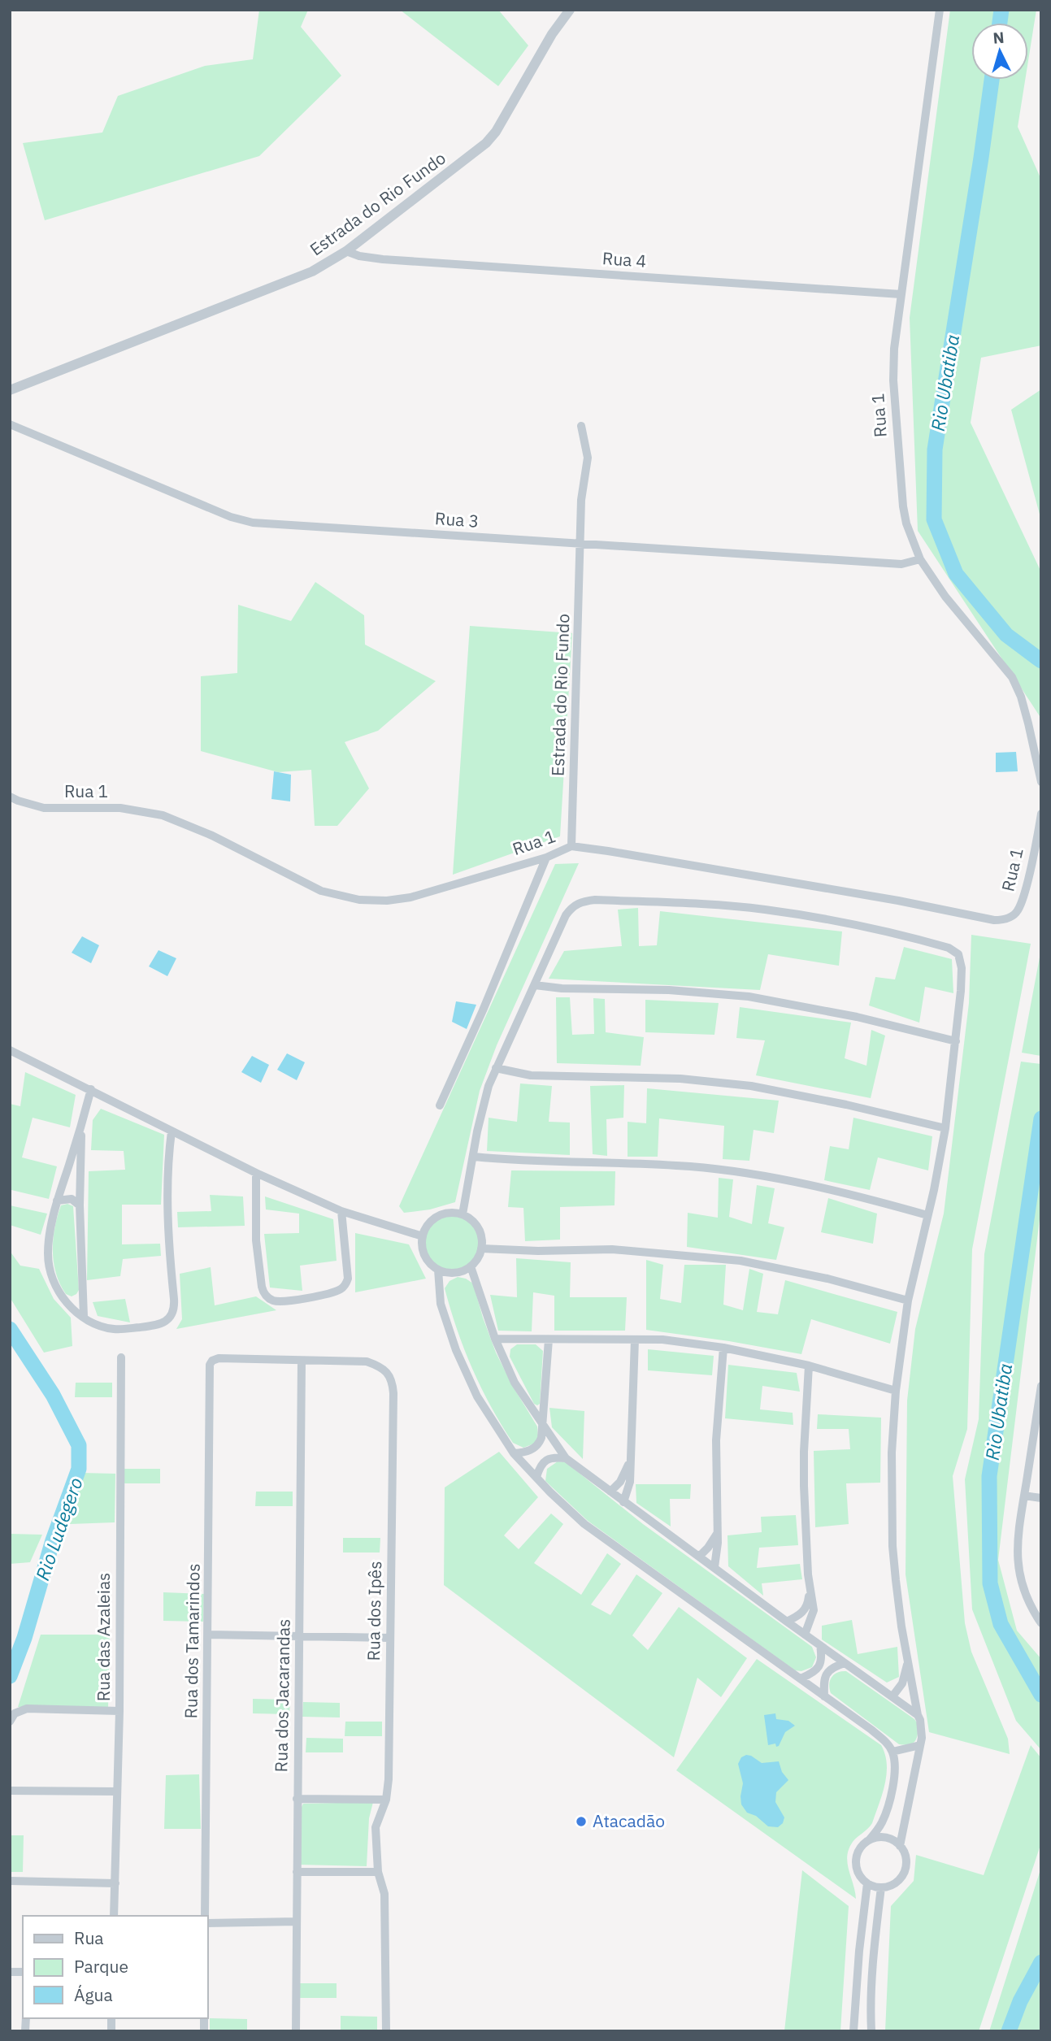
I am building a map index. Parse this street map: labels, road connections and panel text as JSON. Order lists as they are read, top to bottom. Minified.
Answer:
{"streets":{"street":["Estrada do Rio Fundo","Rua 4","Rua 1","Rua 3","Rua dos Ipês","Rua das Azaleias","Rua dos Tamarindos","Rua dos Jacarandas"]},"crossings":[["Estrada do Rio Fundo","Rua 4"],["Estrada do Rio Fundo","Rua 1"],["Estrada do Rio Fundo","Rua 3"],["Rua 4","Rua 1"],["Rua 1","Rua 3"],["Rua dos Ipês","Rua dos Tamarindos"],["Rua dos Ipês","Rua dos Jacarandas"]],"water":["Rio Ubatiba","Rio Ludegero"],"places":["Atacadão"],"legend":["Rua","Parque","Água"],"north":"top"}
